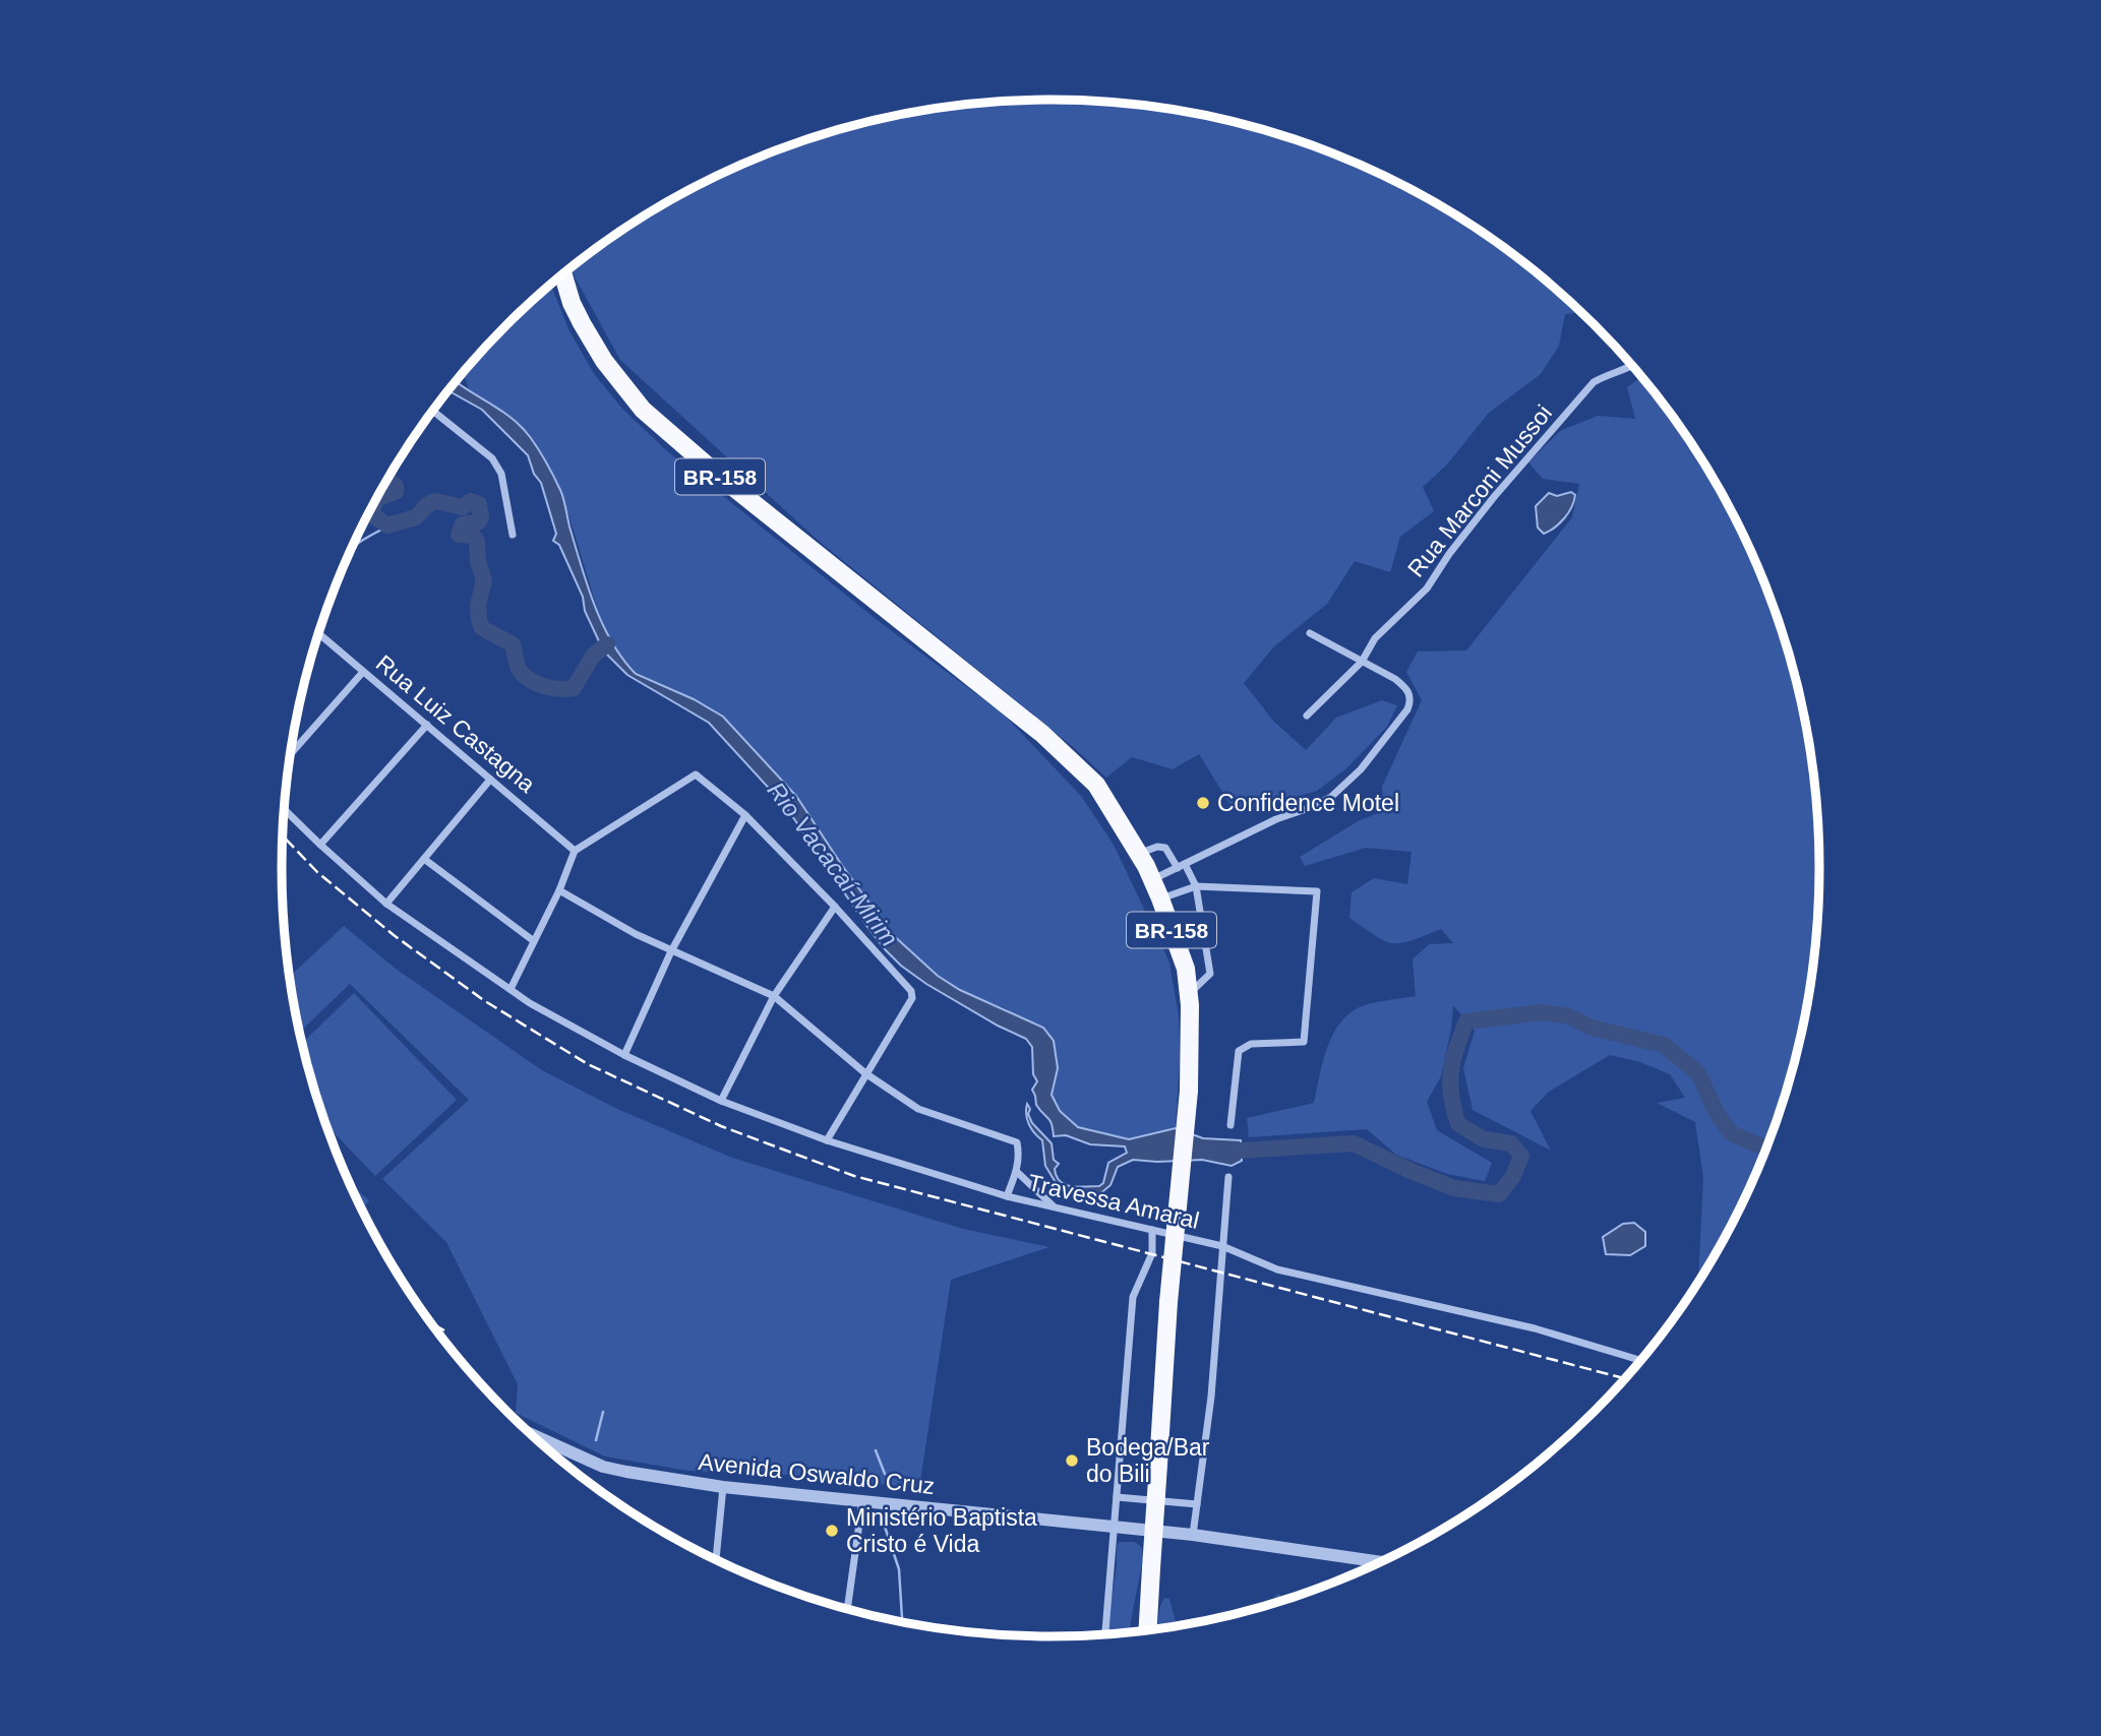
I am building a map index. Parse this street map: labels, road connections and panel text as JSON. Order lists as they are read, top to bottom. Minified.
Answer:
{"streets":{"highway":["BR-158"],"street":["Rua Marconi Mussoi","Rua Luiz Castagna","Travessa Amaral","Avenida Oswaldo Cruz"]},"water":["Rio Vacacaí-Mirim"],"places":["Confidence Motel","Bodega/Bar do Bili","Ministério Baptista Cristo é Vida"]}
